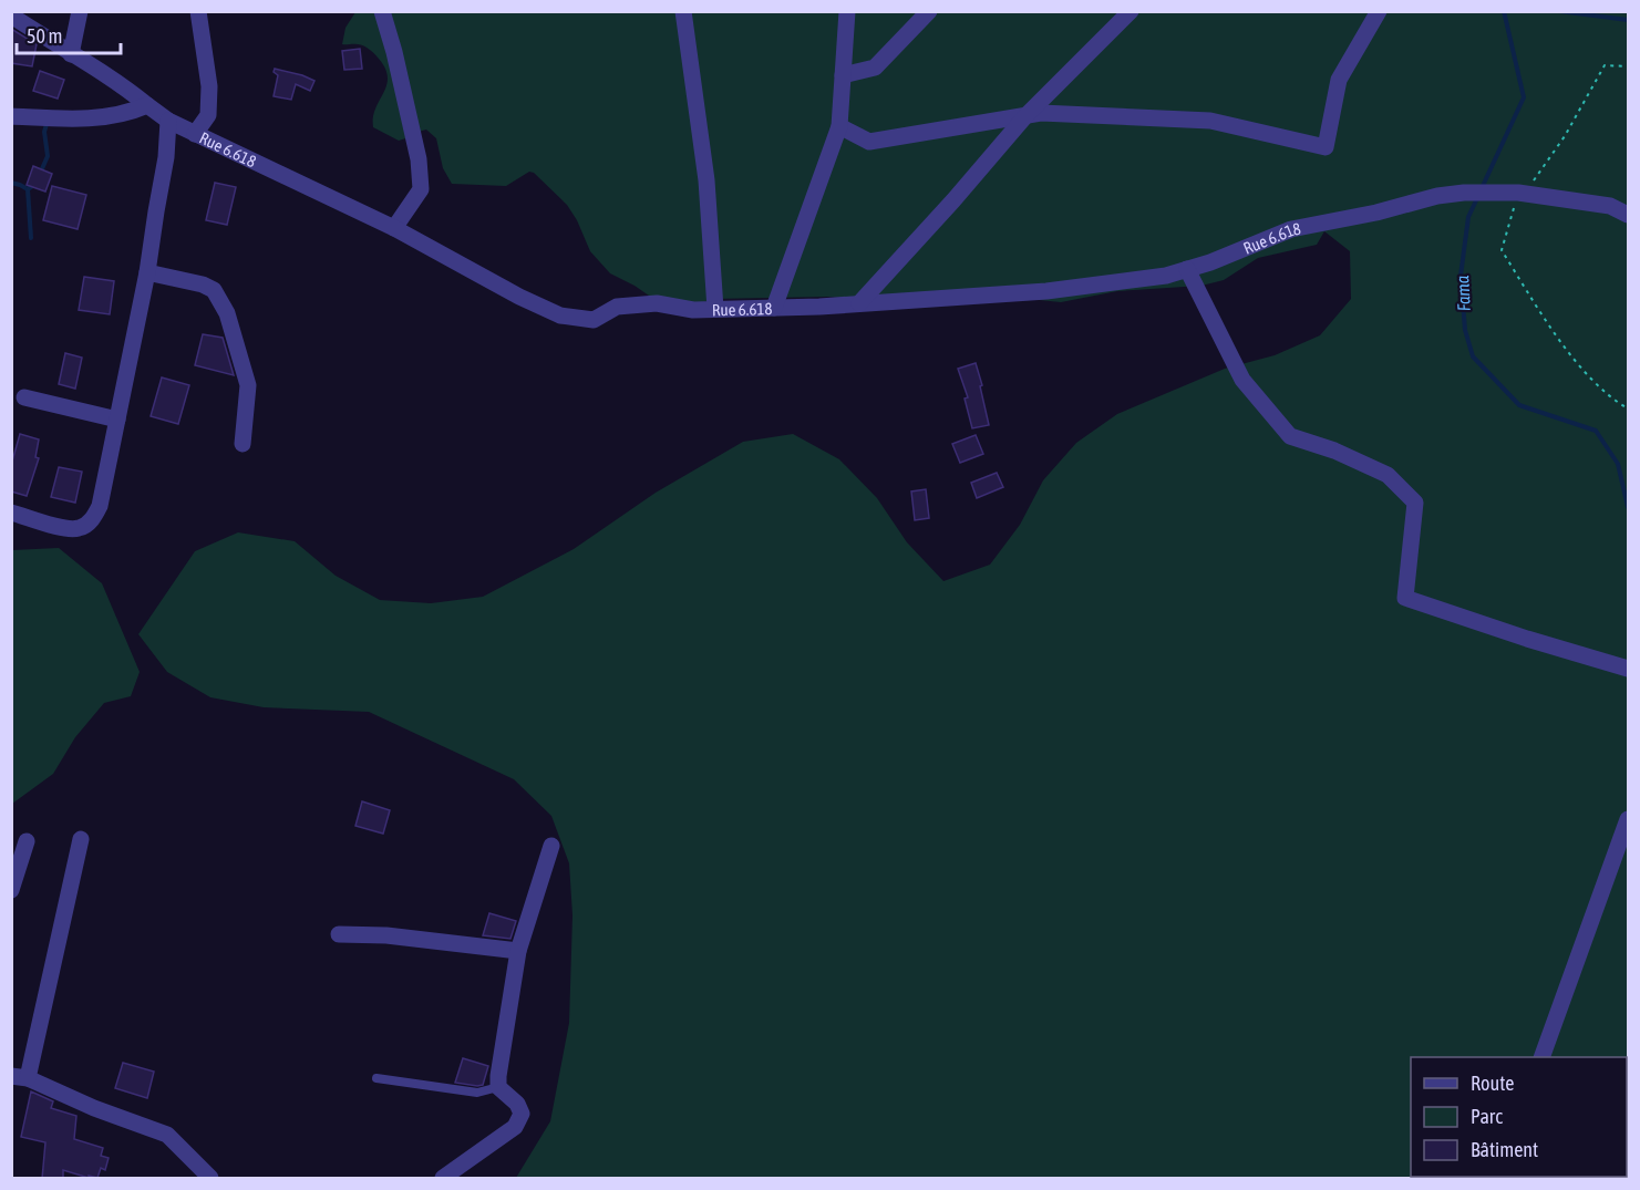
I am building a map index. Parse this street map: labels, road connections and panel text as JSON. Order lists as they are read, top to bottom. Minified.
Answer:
{"streets":{"street":["Rue 6.618"]},"water":["Fama"],"legend":["Route","Parc","Bâtiment"],"scale_bar":"50 m"}
